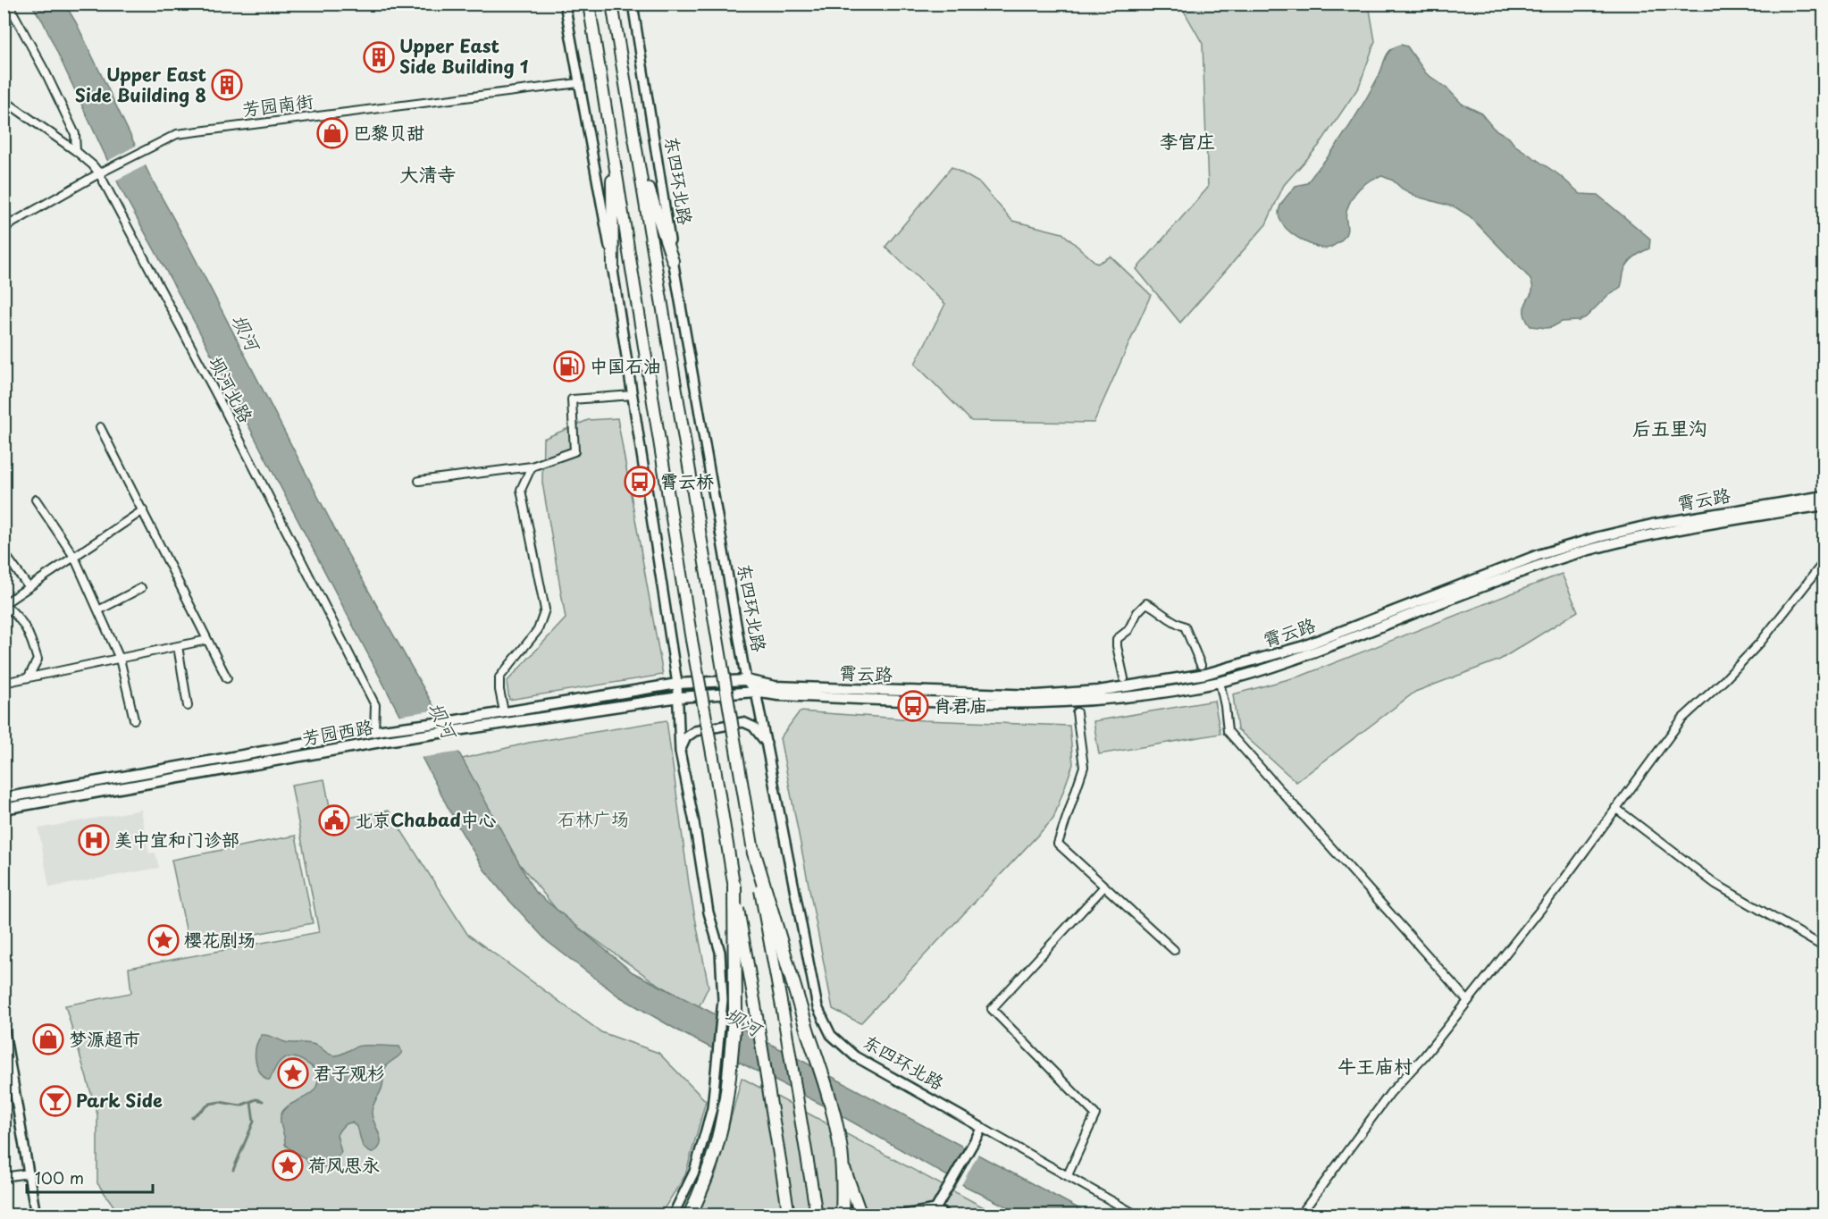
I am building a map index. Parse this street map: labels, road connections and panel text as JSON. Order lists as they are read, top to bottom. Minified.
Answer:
{"streets":{"highway":["东四环北路"],"main road":["霄云路","芳园西路"],"street":["芳园南街","坝河北路"]},"crossings":[["芳园南街","坝河北路"],["东四环北路","霄云路"],["坝河北路","芳园西路"],["霄云路","芳园西路"]],"districts":["李官庄","大清寺","后五里沟","牛王庙村"],"water":["坝河"],"parks":["石林广场"],"places":{"building":["Upper East Side Building 1","Upper East Side Building 8"],"shop":["巴黎贝甜","梦源超市"],"fuel station":["中国石油"],"bus stop":["霄云桥","肖君庙"],"public building":["北京Chabad中心"],"hospital":["美中宜和门诊部"],"place":["樱花剧场","君子观杉","荷风思永"],"bar":["Park Side"]},"scale_bar":"100 m"}
